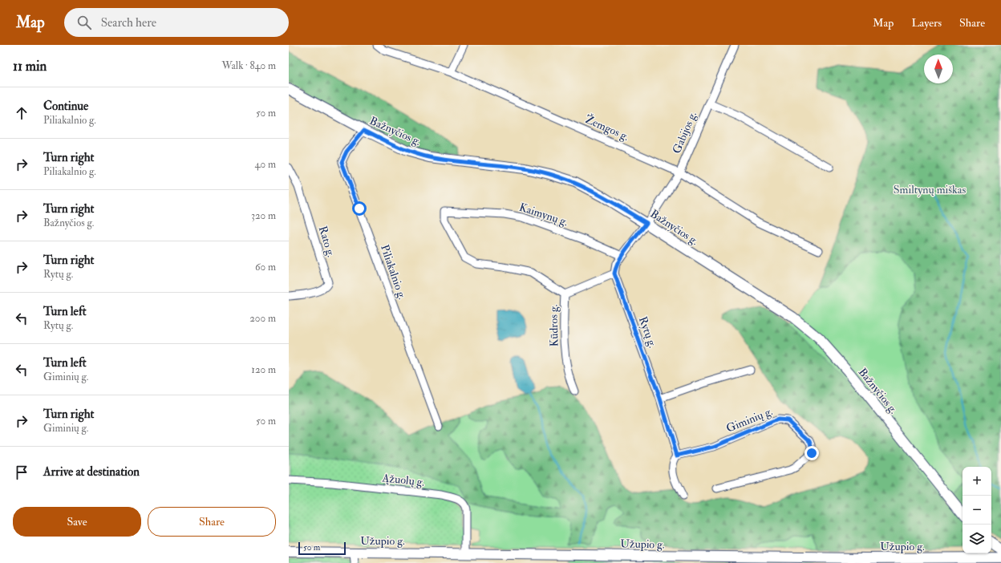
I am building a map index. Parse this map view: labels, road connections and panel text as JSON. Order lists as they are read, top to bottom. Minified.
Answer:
{"streets":{"main road":["Bažnyčios g.","Užupio g."],"street":["Žemgos g.","Gabijos g.","Kaimynų g.","Rato g.","Piliakalnio g.","Kūdros g.","Rytų g.","Giminių g.","Ąžuolų g."]},"crossings":[["Žemgos g.","Gabijos g."],["Bažnyčios g.","Gabijos g."],["Bažnyčios g.","Piliakalnio g."],["Kaimynų g.","Kūdros g."],["Rytų g.","Giminių g."],["Ąžuolų g.","Užupio g."]],"parks":["Smiltynų miškas"],"scale_bar":"50 m","north":"top","page":{"header":"Map","search":"Search here","nav":["Map","Layers","Share"],"heading":["11 min","Walk · 840 m"],"list":[["Continue","Piliakalnio g.","50 m"],["Turn right","Piliakalnio g.","40 m"],["Turn right","Bažnyčios g.","320 m"],["Turn right","Rytų g.","60 m"],["Turn left","Rytų g.","200 m"],["Turn left","Giminių g.","120 m"],["Turn right","Giminių g.","50 m"],"Arrive at destination"],"map_buttons":["+","−"],"buttons":["Save","Share"],"scale":"50 m"}}
